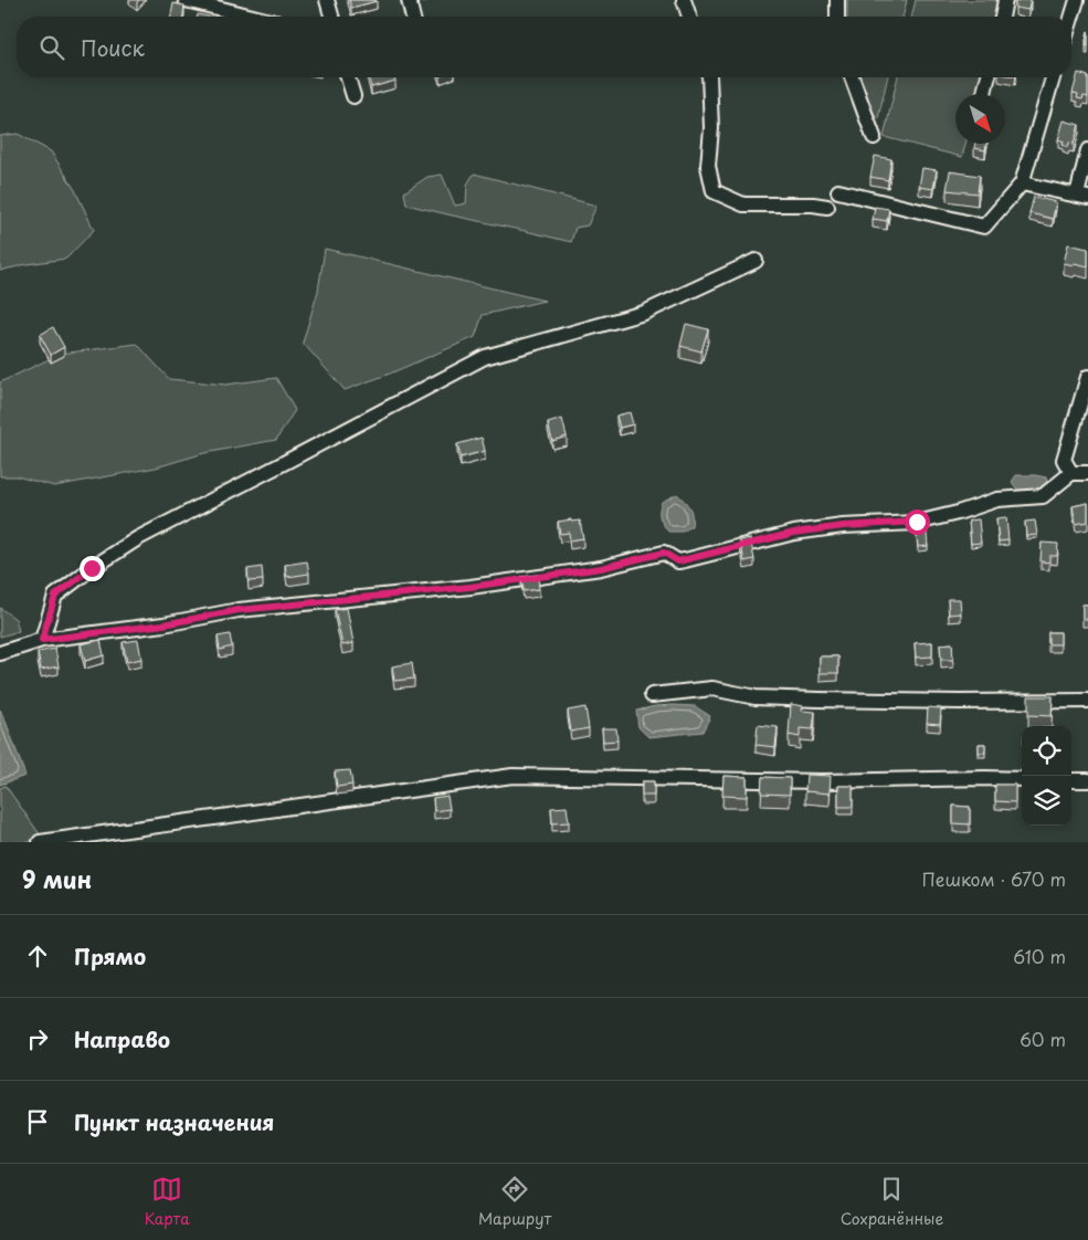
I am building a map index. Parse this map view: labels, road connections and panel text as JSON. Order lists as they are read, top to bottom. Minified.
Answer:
{"north":"bottom right","page":{"search":"Поиск","heading":["9 мин","Пешком · 670 m"],"list":[["Прямо","610 m"],["Направо","60 m"],"Пункт назначения"],"nav":["Карта","Маршрут","Сохранённые"]}}
